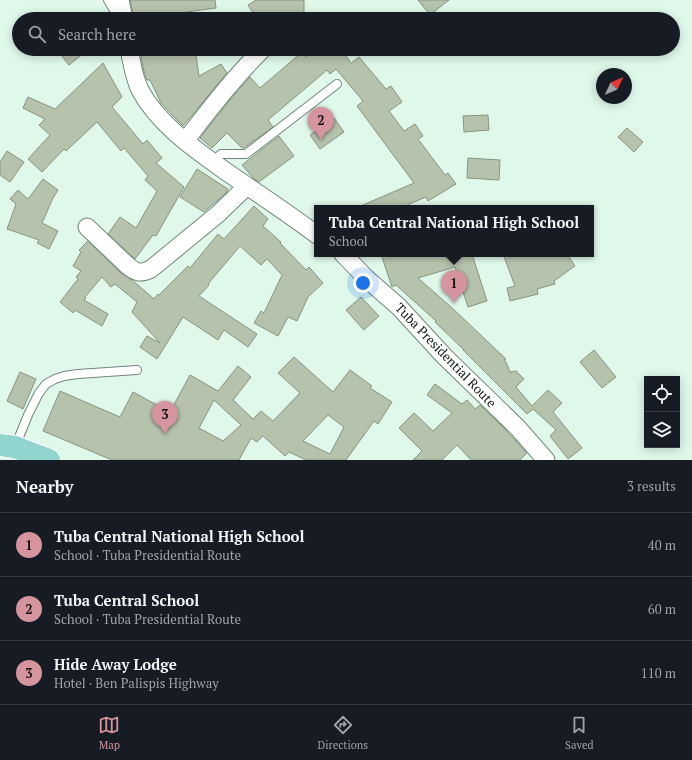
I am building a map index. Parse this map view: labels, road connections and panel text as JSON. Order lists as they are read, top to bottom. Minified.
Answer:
{"streets":{"street":["Tuba Presidential Route"]},"north":"top right","page":{"search":"Search here","pins":["2","1","3"],"popup":["Tuba Central National High School","School"],"heading":["Nearby","3 results"],"list":[{"mark":"1","name":"Tuba Central National High School","note":"School · Tuba Presidential Route","value":"40 m"},{"mark":"2","name":"Tuba Central School","note":"School · Tuba Presidential Route","value":"60 m"},{"mark":"3","name":"Hide Away Lodge","note":"Hotel · Ben Palispis Highway","value":"110 m"}],"nav":["Map","Directions","Saved"]}}
